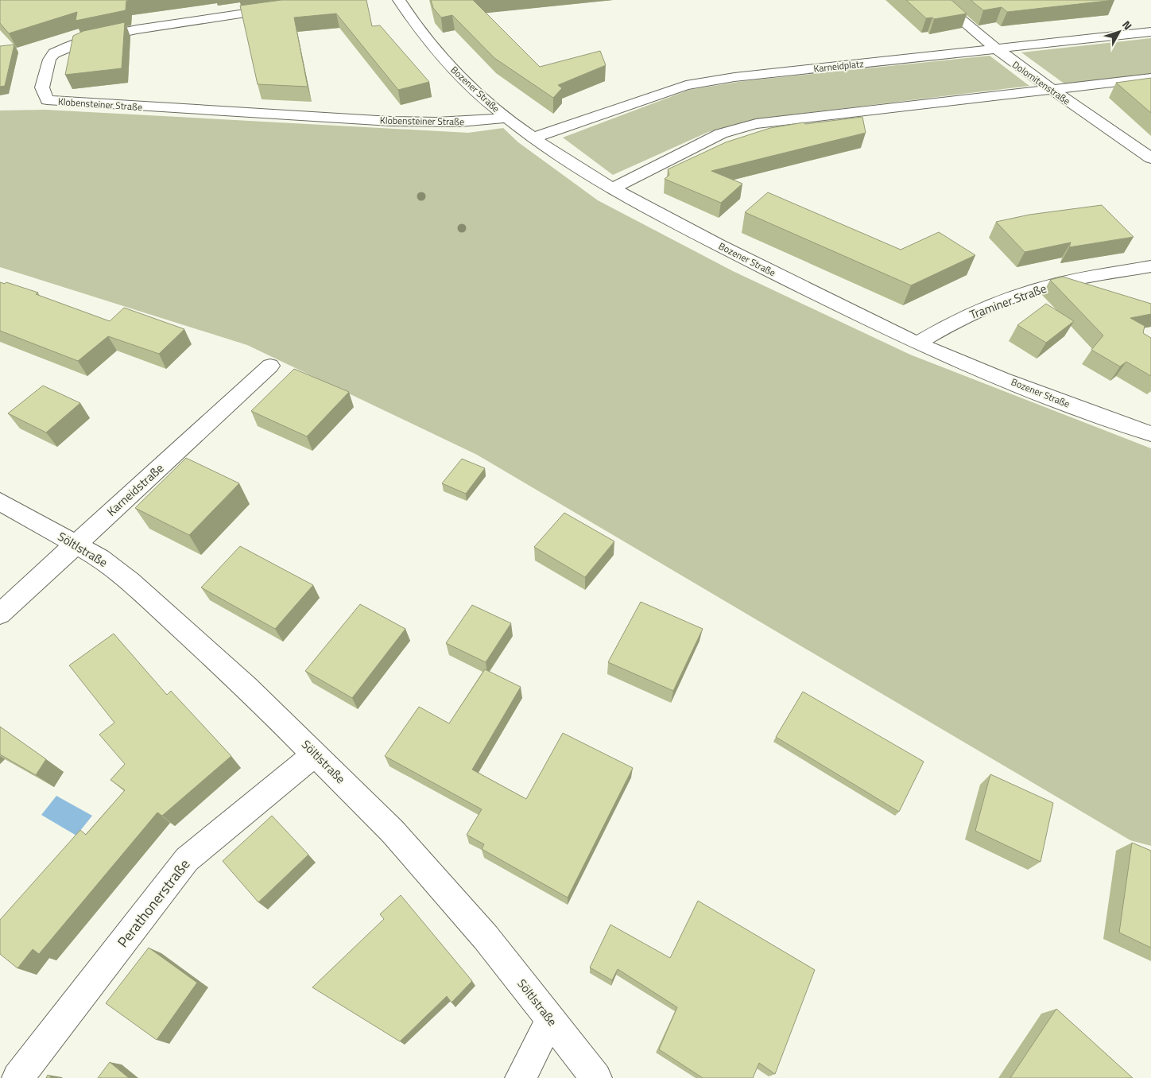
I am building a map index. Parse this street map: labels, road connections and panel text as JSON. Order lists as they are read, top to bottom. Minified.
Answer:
{"streets":{"street":["Karneidplatz","Dolomitenstraße","Bozener Straße","Klobensteiner Straße","Traminer Straße","Karneidstraße","Söltlstraße","Perathonerstraße"]},"crossings":[["Karneidplatz","Dolomitenstraße"],["Karneidplatz","Bozener Straße"],["Bozener Straße","Klobensteiner Straße"],["Bozener Straße","Traminer Straße"],["Karneidstraße","Söltlstraße"],["Söltlstraße","Perathonerstraße"]],"north":"top right"}
